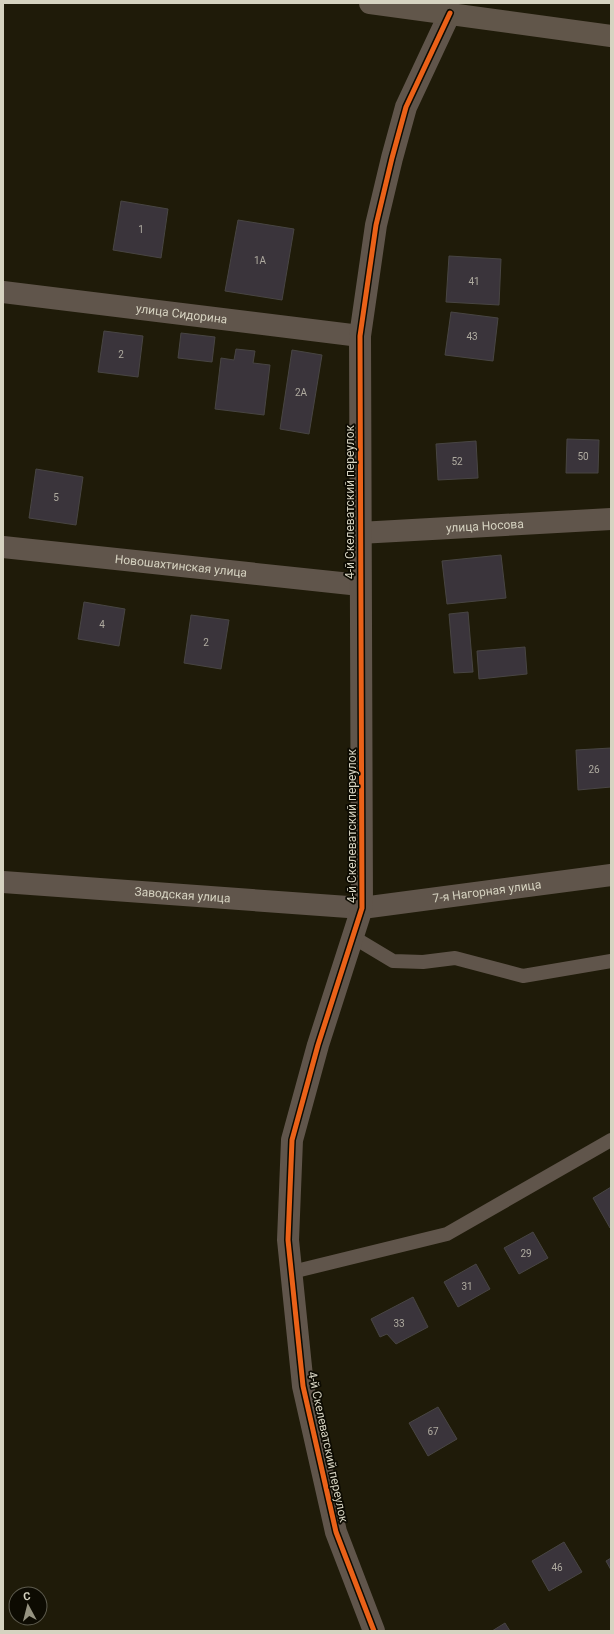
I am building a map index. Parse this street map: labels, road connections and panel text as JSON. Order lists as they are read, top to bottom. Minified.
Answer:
{"streets":{"street":["улица Сидорина","4-й Скелеватский переулок","улица Носова","Новошахтинская улица","7-я Нагорная улица","Заводская улица"]},"crossings":[["улица Сидорина","4-й Скелеватский переулок"],["4-й Скелеватский переулок","улица Носова"],["4-й Скелеватский переулок","Новошахтинская улица"],["4-й Скелеватский переулок","7-я Нагорная улица"],["4-й Скелеватский переулок","Заводская улица"],["7-я Нагорная улица","Заводская улица"]],"house_numbers":["1","1А","41","43","2","2А","50","52","5","4","2","26","29","31","33","67","46"],"north":"top"}
